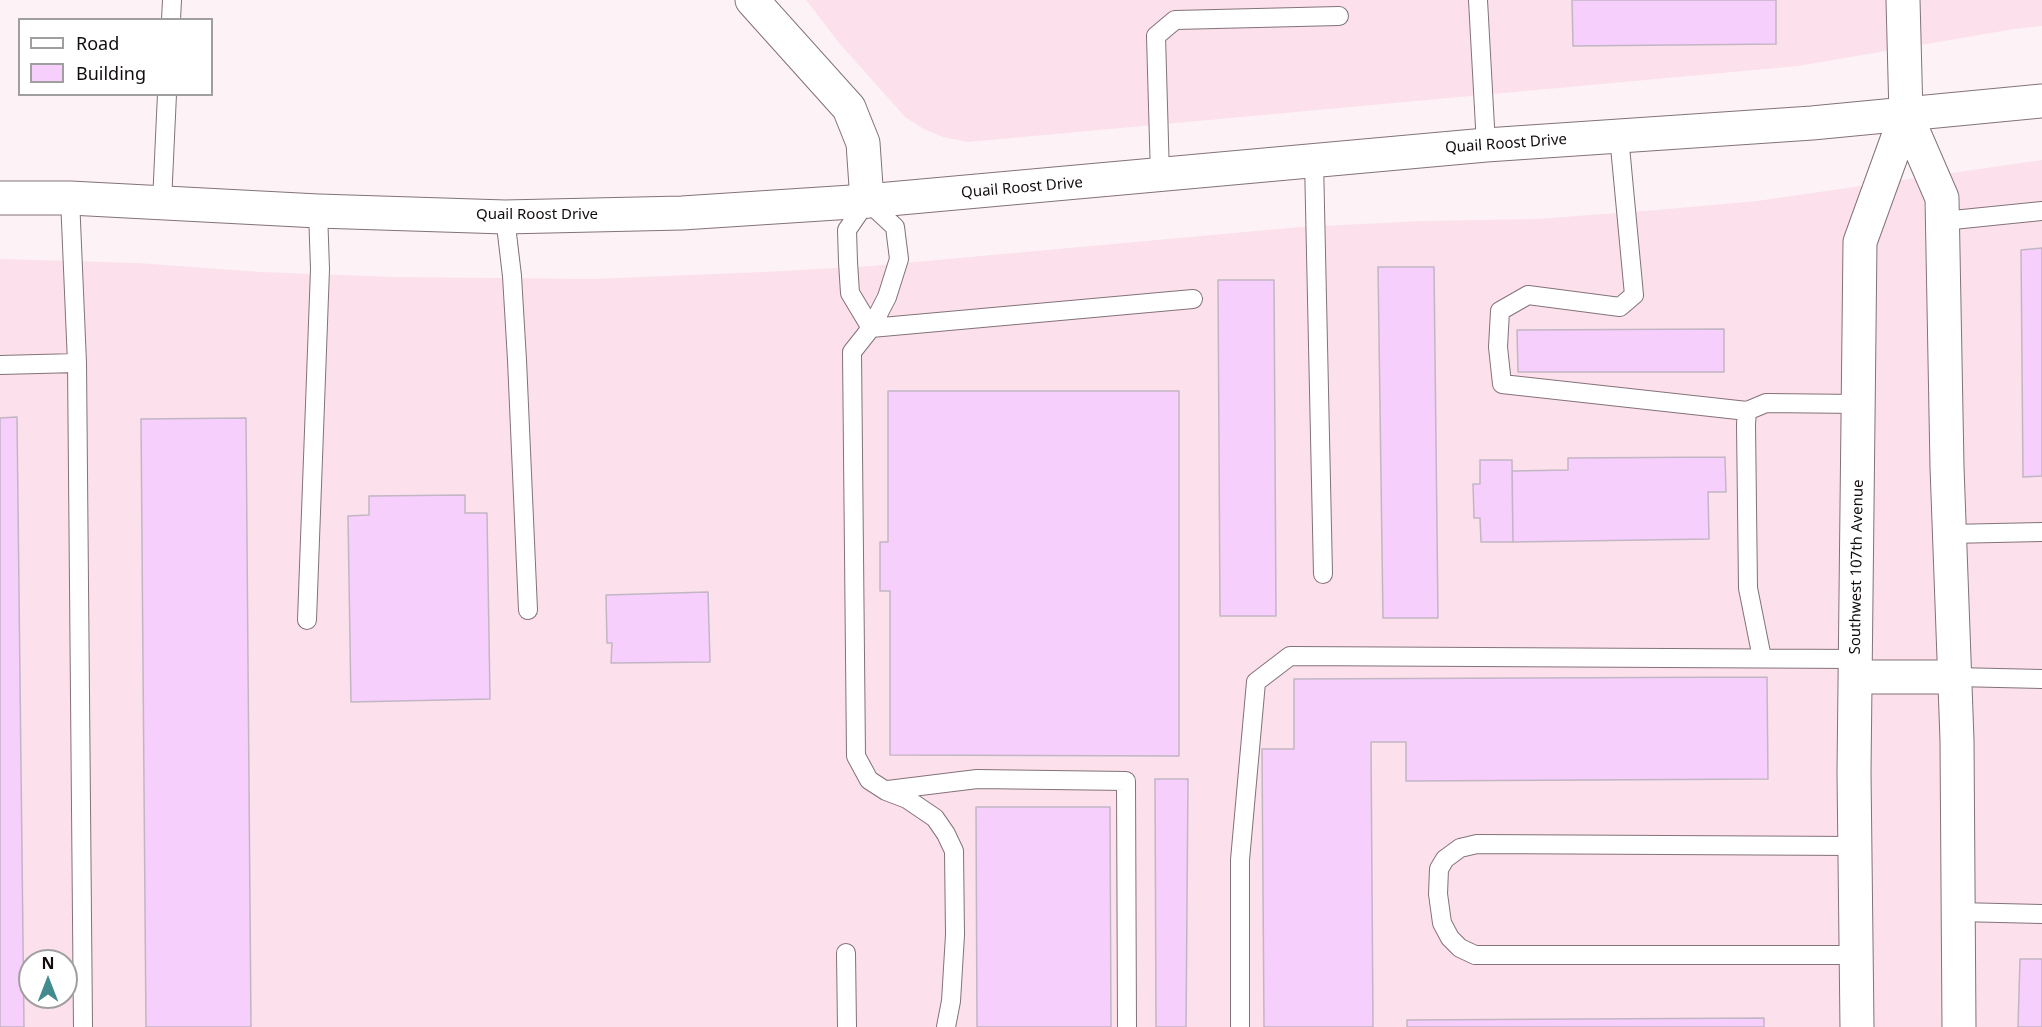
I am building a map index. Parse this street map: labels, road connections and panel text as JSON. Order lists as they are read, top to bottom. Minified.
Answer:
{"streets":{"street":["Quail Roost Drive","Southwest 107th Avenue"]},"crossings":[["Quail Roost Drive","Southwest 107th Avenue"]],"legend":["Road","Building"],"north":"top"}
